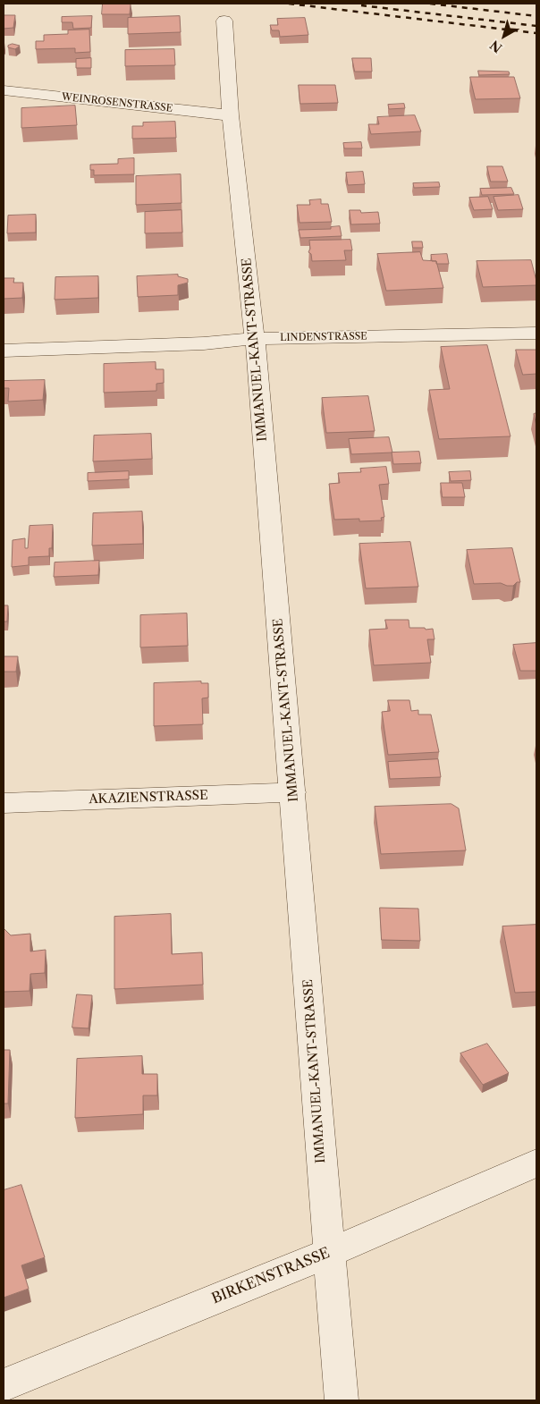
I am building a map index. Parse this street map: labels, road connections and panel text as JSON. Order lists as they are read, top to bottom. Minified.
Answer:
{"streets":{"street":["WEINROSENSTRASSE","LINDENSTRASSE","IMMANUEL-KANT-STRASSE","AKAZIENSTRASSE","BIRKENSTRASSE"]},"crossings":[["WEINROSENSTRASSE","IMMANUEL-KANT-STRASSE"],["LINDENSTRASSE","IMMANUEL-KANT-STRASSE"],["IMMANUEL-KANT-STRASSE","AKAZIENSTRASSE"],["IMMANUEL-KANT-STRASSE","BIRKENSTRASSE"]],"north":"bottom left"}
